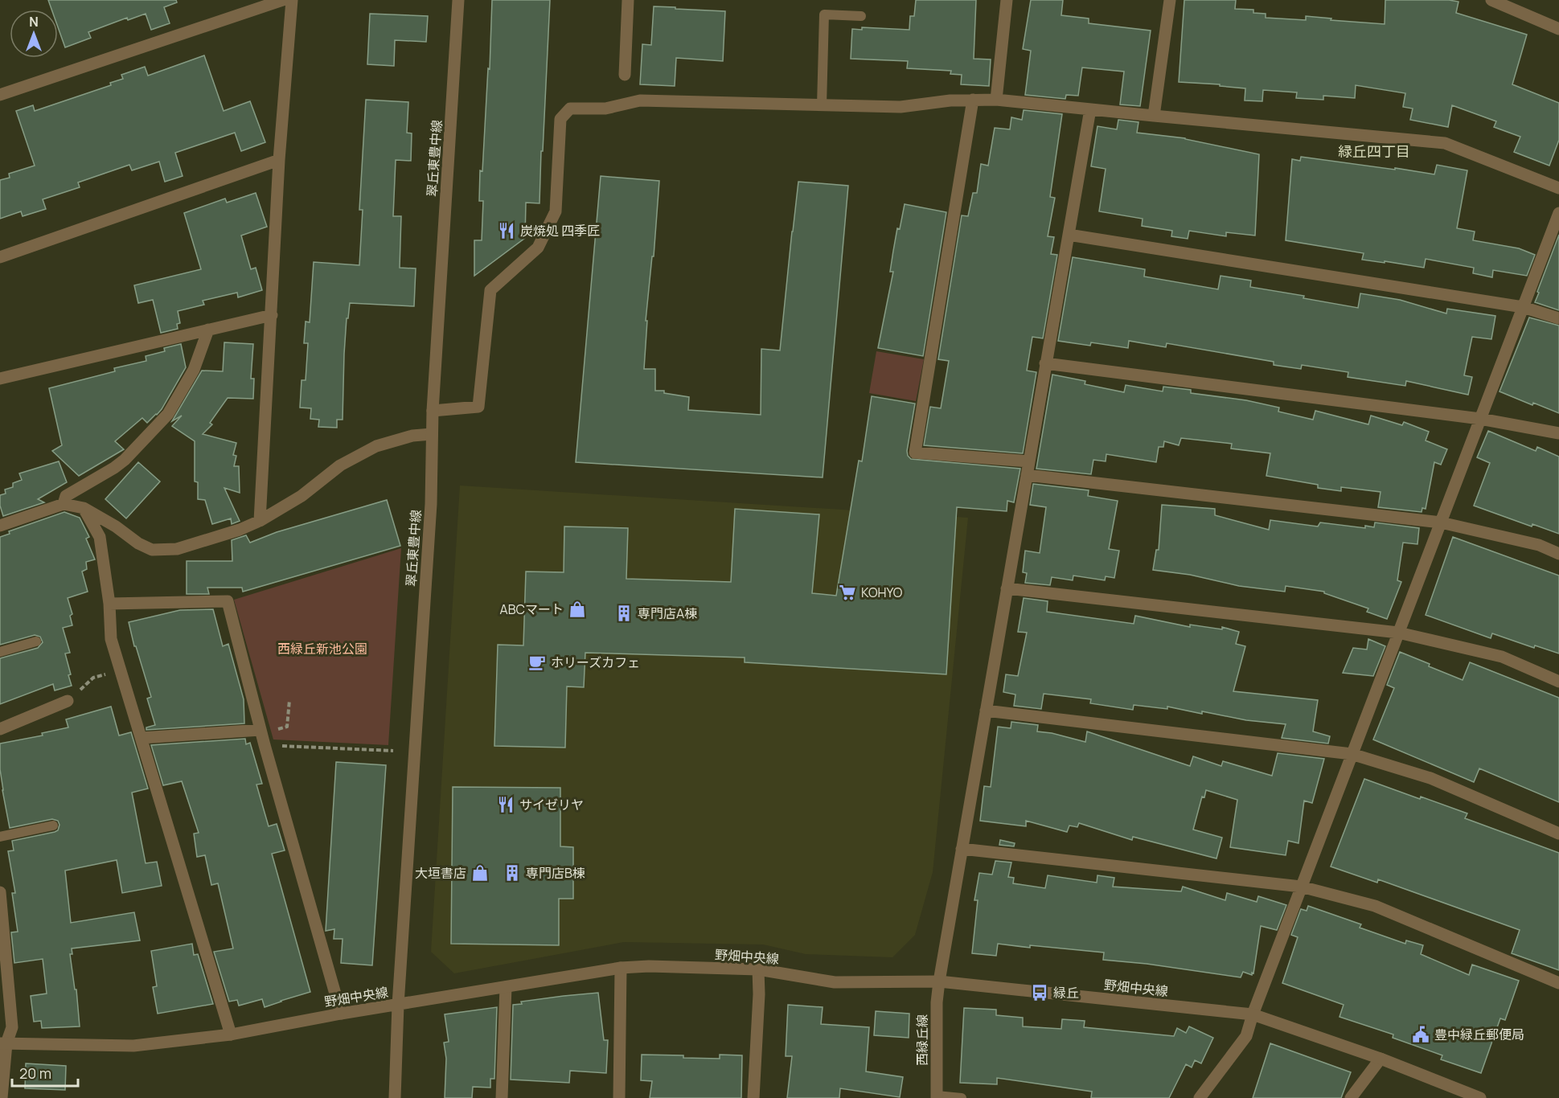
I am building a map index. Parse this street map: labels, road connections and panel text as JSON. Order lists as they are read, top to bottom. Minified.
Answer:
{"streets":{"street":["翠丘東豊中線","野畑中央線","西緑丘線"]},"crossings":[["翠丘東豊中線","野畑中央線"],["野畑中央線","西緑丘線"]],"districts":["緑丘四丁目"],"parks":["西緑丘新池公園"],"places":{"restaurant":["炭焼処 四季匠","サイゼリヤ"],"supermarket":["KOHYO"],"shop":["ABCマート","大垣書店"],"building":["専門店A棟","専門店B棟"],"cafe":["ホリーズカフェ"],"bus stop":["緑丘"],"public building":["豊中緑丘郵便局"]},"scale_bar":"20 m","north":"top"}
